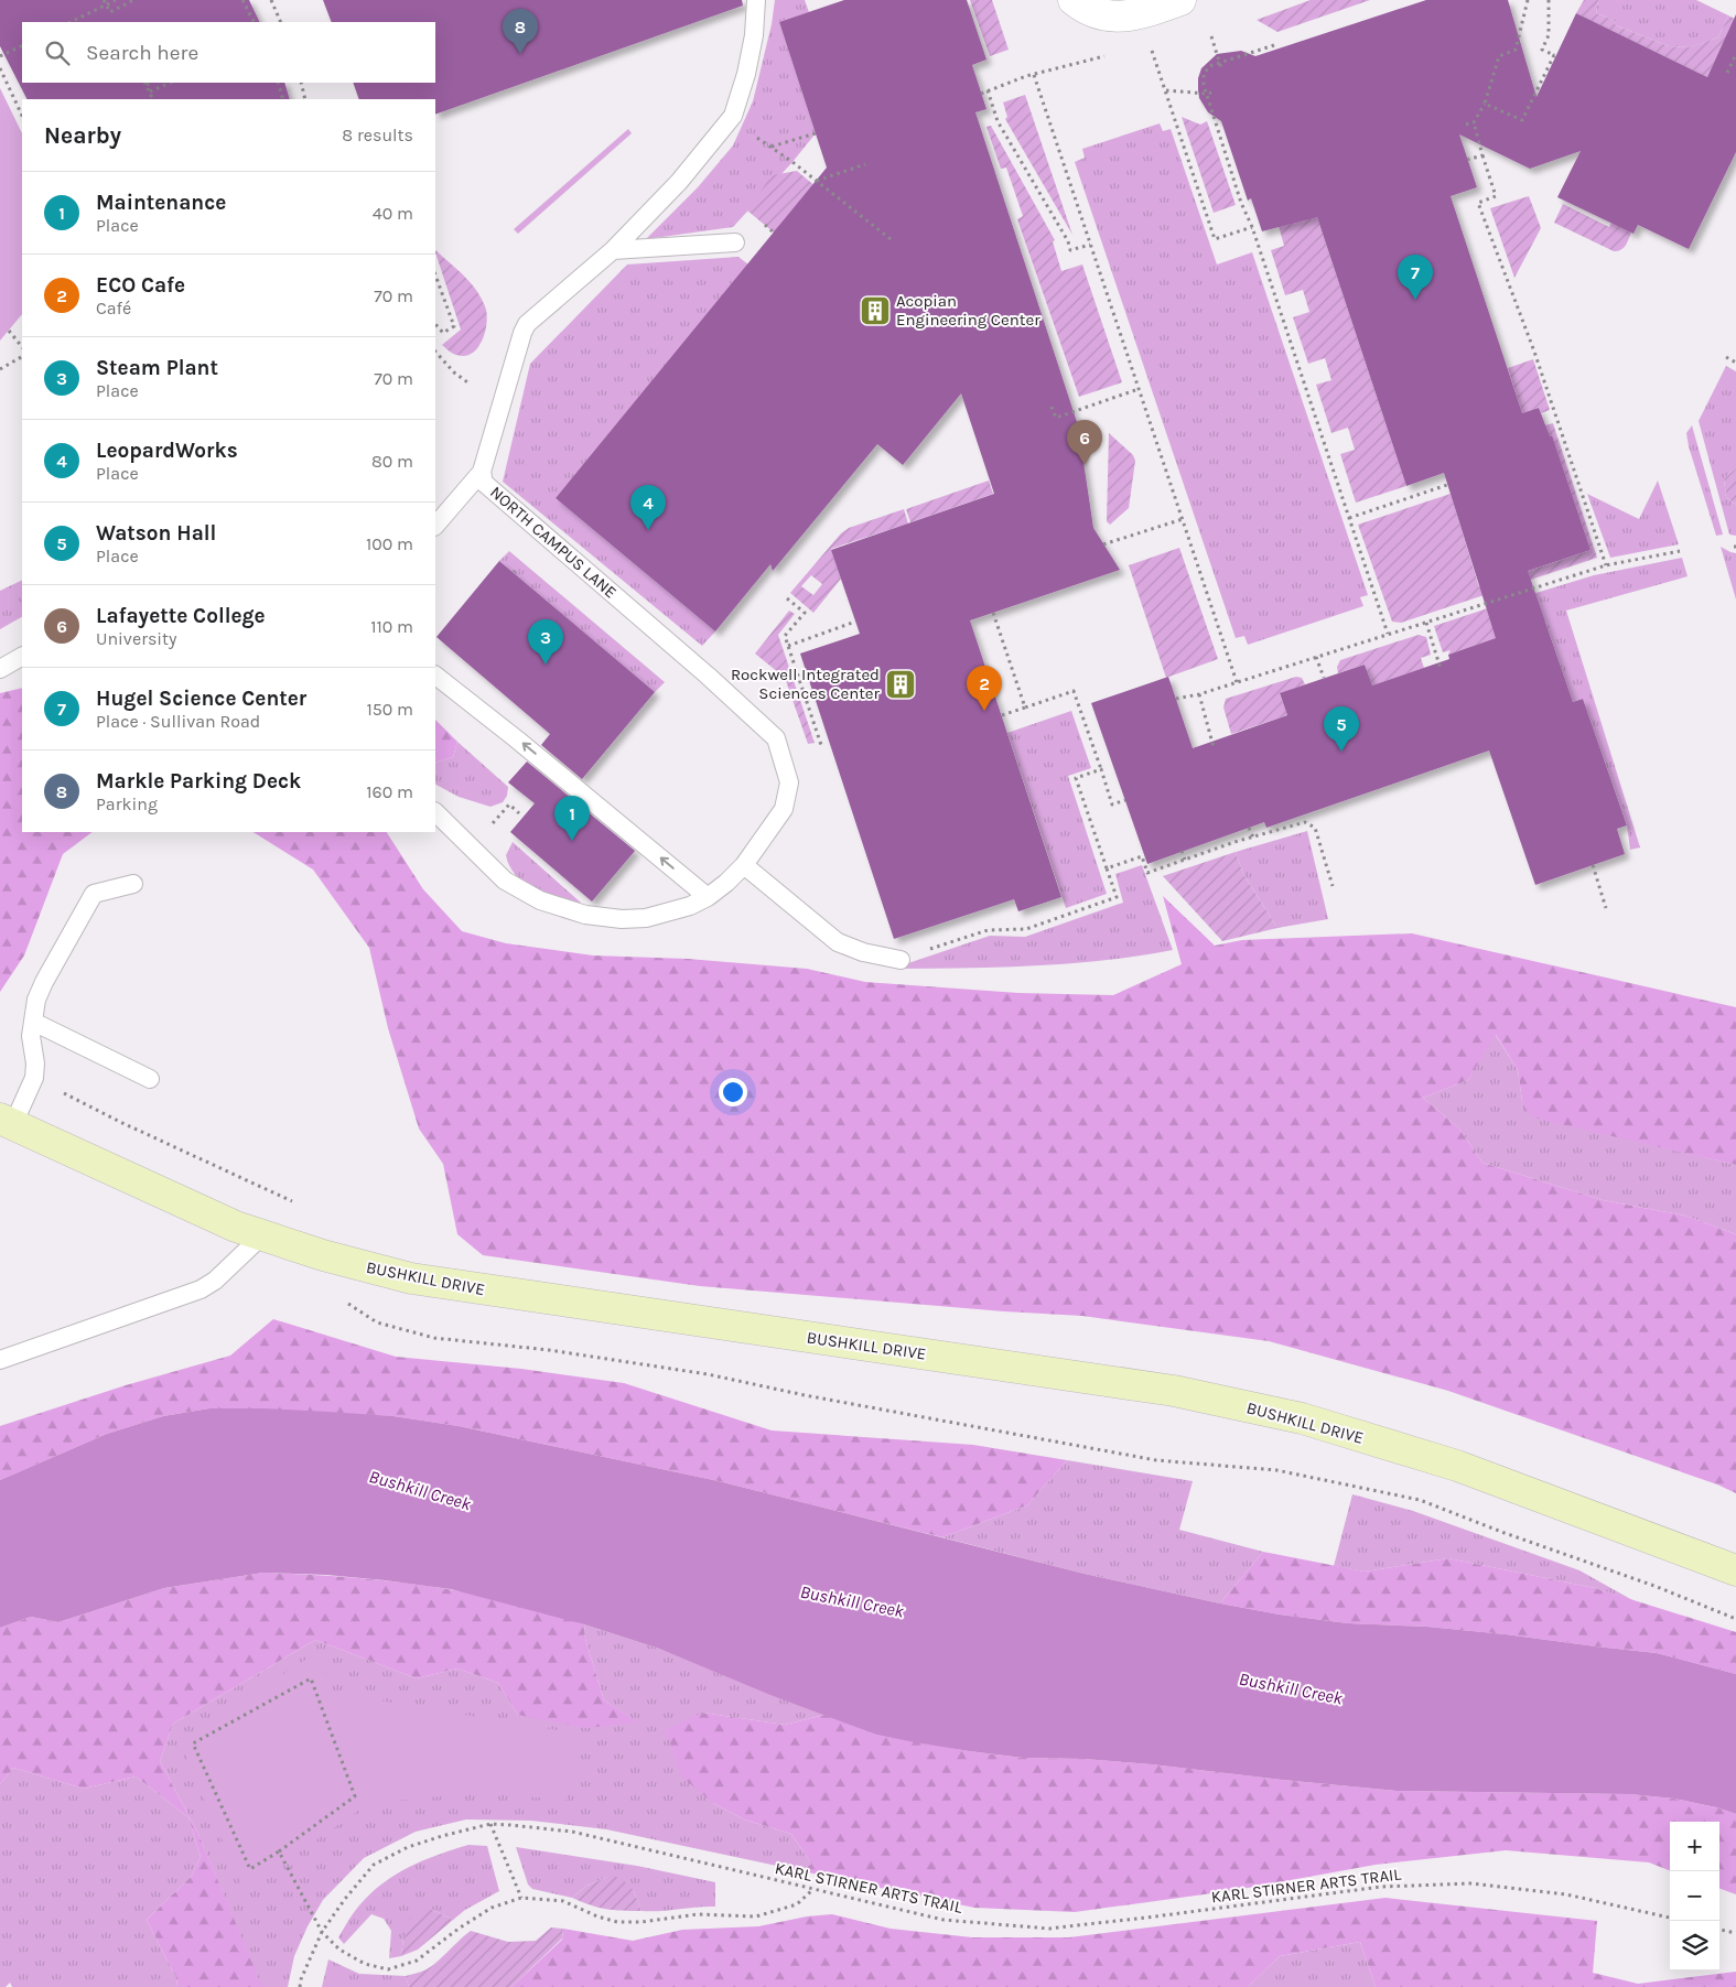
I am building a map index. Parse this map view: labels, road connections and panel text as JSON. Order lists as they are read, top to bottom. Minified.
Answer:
{"streets":{"street":["BUSHKILL DRIVE"],"lane":["NORTH CAMPUS LANE"],"path":["KARL STIRNER ARTS TRAIL"]},"water":["Bushkill Creek"],"places":{"building":["Acopian Engineering Center","Rockwell Integrated Sciences Center"]},"page":{"pins":["8","7","6","4","3","2","5","1"],"search":"Search here","heading":["Nearby","8 results"],"list":[{"mark":"1","name":"Maintenance","note":"Place","value":"40 m"},{"mark":"2","name":"ECO Cafe","note":"Café","value":"70 m"},{"mark":"3","name":"Steam Plant","note":"Place","value":"70 m"},{"mark":"4","name":"LeopardWorks","note":"Place","value":"80 m"},{"mark":"5","name":"Watson Hall","note":"Place","value":"100 m"},{"mark":"6","name":"Lafayette College","note":"University","value":"110 m"},{"mark":"7","name":"Hugel Science Center","note":"Place · Sullivan Road","value":"150 m"},{"mark":"8","name":"Markle Parking Deck","note":"Parking","value":"160 m"}],"map_buttons":["+","−"]}}
